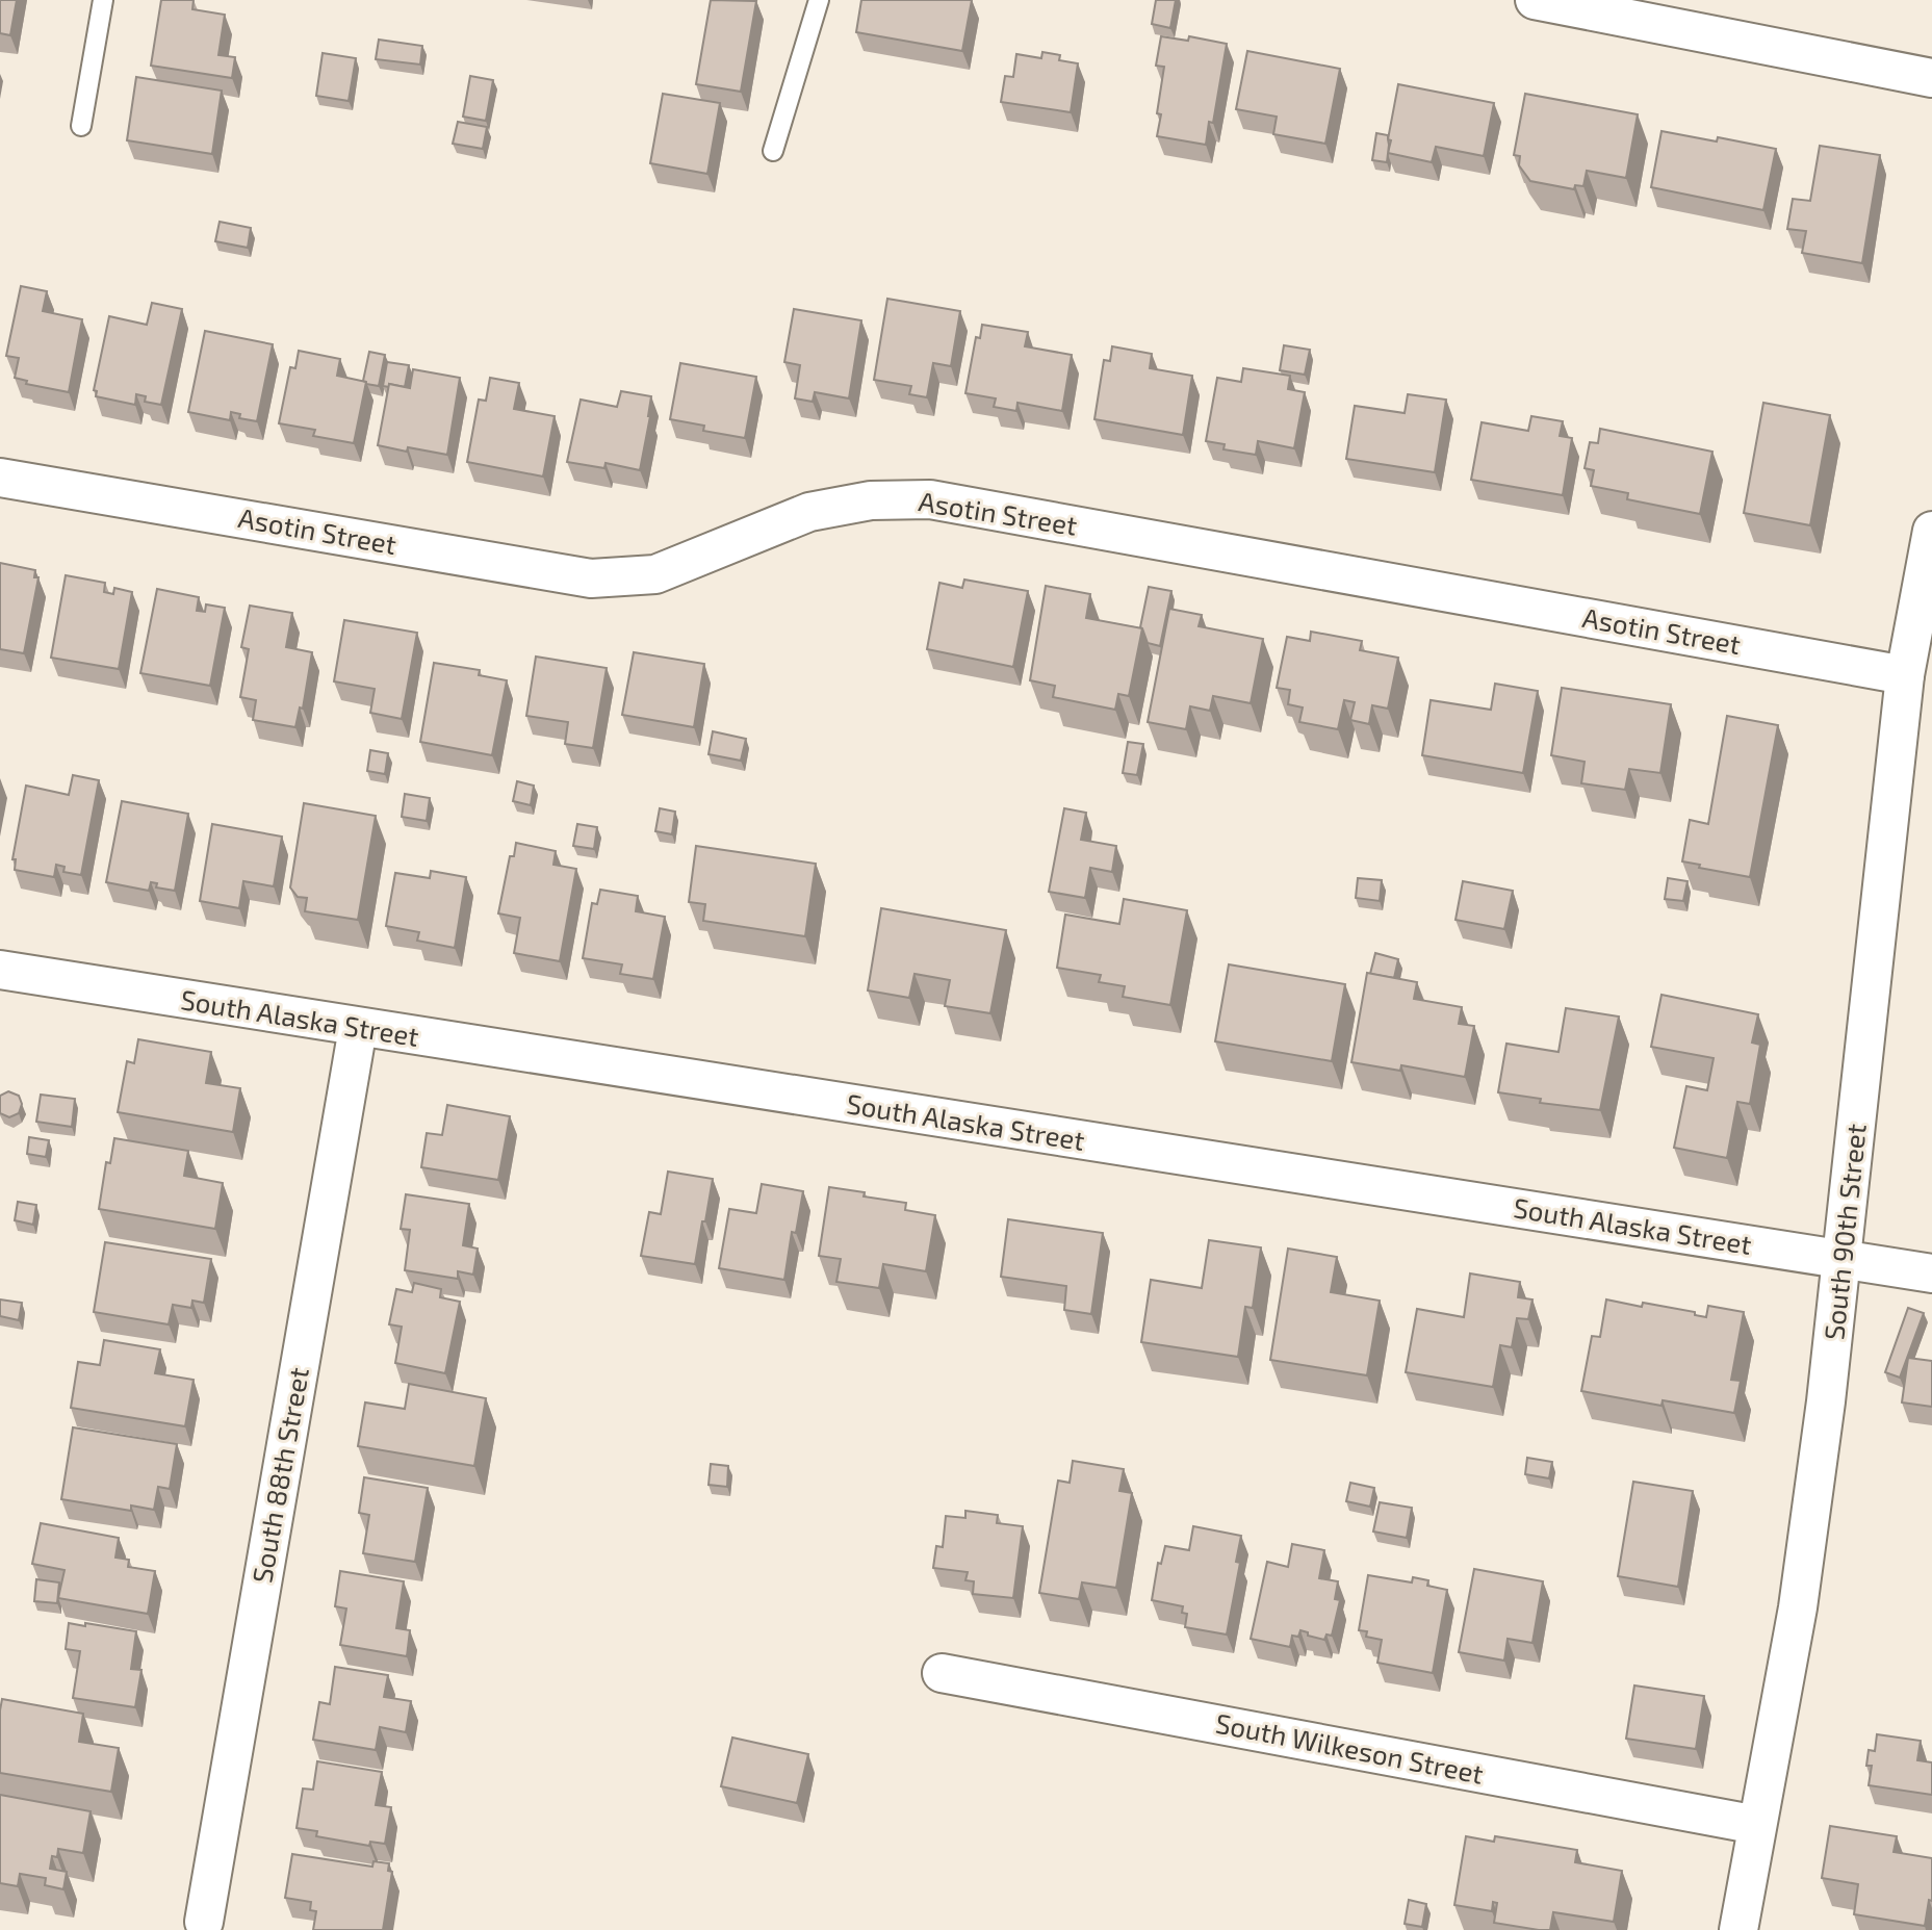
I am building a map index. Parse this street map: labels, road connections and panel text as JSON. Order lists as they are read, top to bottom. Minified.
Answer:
{"streets":{"street":["Asotin Street","South Alaska Street","South 90th Street","South 88th Street","South Wilkeson Street"]},"crossings":[["Asotin Street","South 90th Street"],["South Alaska Street","South 90th Street"],["South Alaska Street","South 88th Street"],["South 90th Street","South Wilkeson Street"]]}
